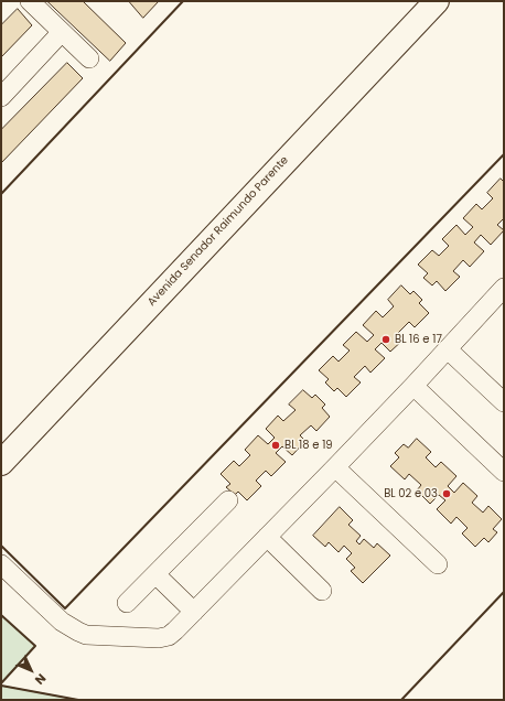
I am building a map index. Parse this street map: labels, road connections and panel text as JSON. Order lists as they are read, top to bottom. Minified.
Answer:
{"streets":{"street":["Avenida Senador Raimundo Parente"]},"places":["BL 16 e 17","BL 18 e 19","BL 02 e 03"],"north":"bottom right"}
